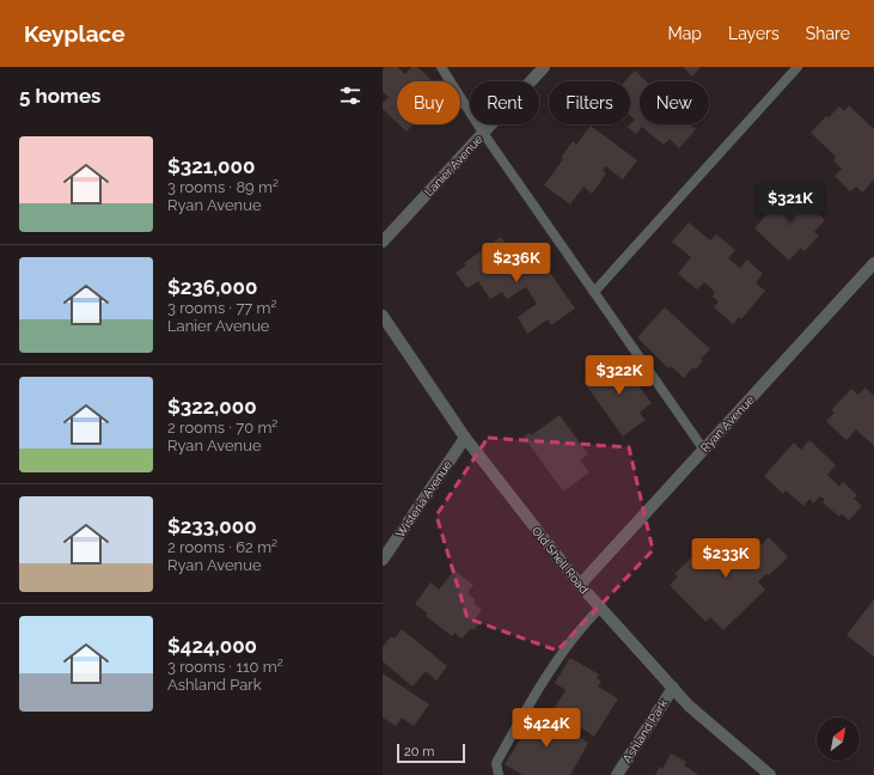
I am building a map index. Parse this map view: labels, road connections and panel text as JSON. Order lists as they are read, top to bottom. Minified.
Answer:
{"streets":{"street":["Lanier Avenue","Ryan Avenue","Wisteria Avenue","Old Shell Road","Ashland Park"]},"crossings":[["Ryan Avenue","Old Shell Road"],["Wisteria Avenue","Old Shell Road"],["Old Shell Road","Ashland Park"]],"scale_bar":"20 m","north":"top right","page":{"header":"Keyplace","nav":["Map","Layers","Share"],"heading":"5 homes","chip":["Buy","Rent","Filters","New"],"list":[{"name":"$321,000","note":"3 rooms · 89 m² · Ryan Avenue"},{"name":"$236,000","note":"3 rooms · 77 m² · Lanier Avenue"},{"name":"$322,000","note":"2 rooms · 70 m² · Ryan Avenue"},{"name":"$233,000","note":"2 rooms · 62 m² · Ryan Avenue"},{"name":"$424,000","note":"3 rooms · 110 m² · Ashland Park"}],"price":["$321K","$236K","$322K","$233K","$424K"],"scale":"20 m"}}
